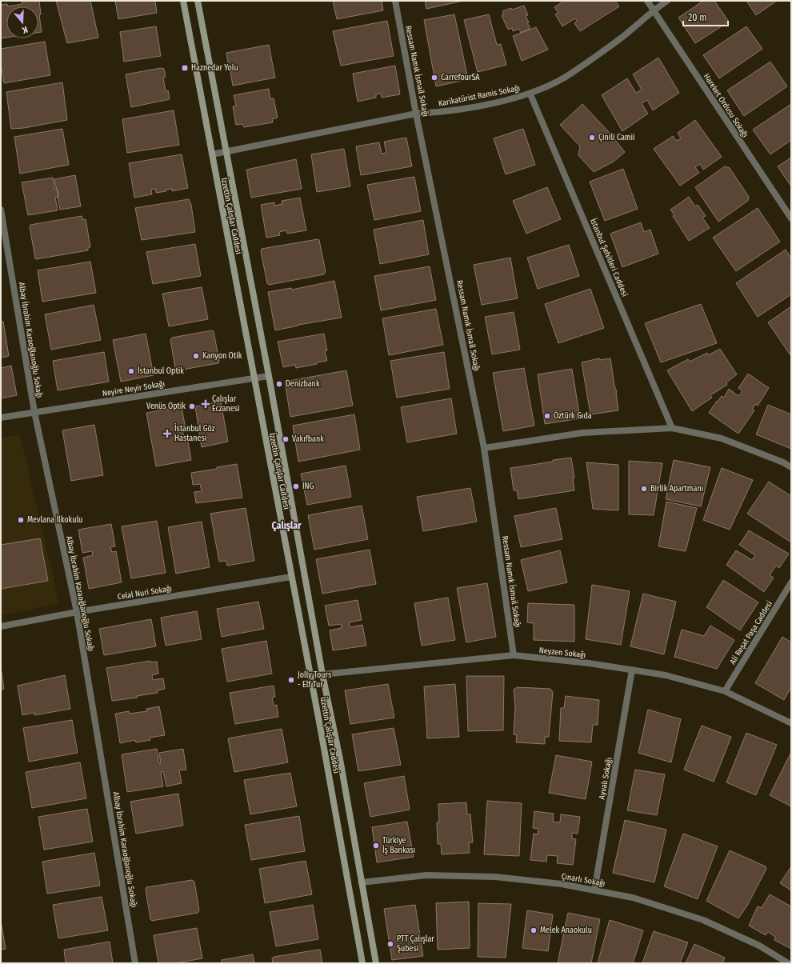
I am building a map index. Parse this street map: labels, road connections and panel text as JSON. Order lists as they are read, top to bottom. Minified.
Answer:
{"streets":{"main road":["İzzettin Çalışlar Caddesi"],"street":["Ressam Namık İsmail Sokağı","Karikatürist Ramis Sokağı","Hareket Ordusu Sokağı","İstanbul Şehitleri Caddesi","Albay İbrahim Karaoğlanoğlu Sokağı","Neyire Neyir Sokağı","Celal Nuri Sokağı","Ali Reşat Paşa Caddesi","Neyzen Sokağı","Ayvalı Sokağı","Çınarlı Sokağı"]},"crossings":[["Ressam Namık İsmail Sokağı","Karikatürist Ramis Sokağı"],["Ressam Namık İsmail Sokağı","Neyzen Sokağı"],["Karikatürist Ramis Sokağı","Hareket Ordusu Sokağı"],["Karikatürist Ramis Sokağı","İzzettin Çalışlar Caddesi"],["Karikatürist Ramis Sokağı","İstanbul Şehitleri Caddesi"],["İzzettin Çalışlar Caddesi","Neyire Neyir Sokağı"],["İzzettin Çalışlar Caddesi","Celal Nuri Sokağı"],["İzzettin Çalışlar Caddesi","Neyzen Sokağı"],["İzzettin Çalışlar Caddesi","Çınarlı Sokağı"],["Albay İbrahim Karaoğlanoğlu Sokağı","Neyire Neyir Sokağı"],["Albay İbrahim Karaoğlanoğlu Sokağı","Celal Nuri Sokağı"],["Ali Reşat Paşa Caddesi","Neyzen Sokağı"],["Neyzen Sokağı","Ayvalı Sokağı"],["Ayvalı Sokağı","Çınarlı Sokağı"]],"districts":["Çalışlar"],"places":{"transit":["Haznedar Yolu"],"other":["CarrefourSA","Çinili Camii","Kanyon Otik","İstanbul Optik","Denizbank","Venüs Optik","Öztürk Gıda","Vakıfbank","ING","Birlik Apartmanı","Mevlana İlkokulu","Jolly Tours - Elf Tur","Türkiye İş Bankası","Melek Anaokulu","PTT Çalışlar Şubesi"],"health":["Çalışlar Eczanesi","İstanbul Göz Hastanesi"]},"scale_bar":"20 m","north":"bottom"}
